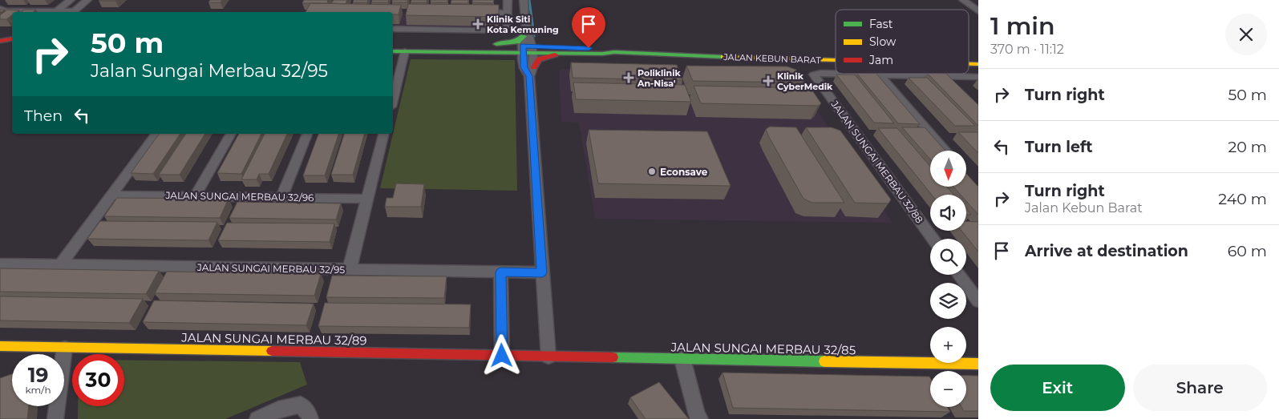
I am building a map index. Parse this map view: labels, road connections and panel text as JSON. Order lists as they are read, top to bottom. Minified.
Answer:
{"streets":{"main road":["JALAN KEBUN BARAT","JALAN SUNGAI MERBAU 32/89","JALAN SUNGAI MERBAU 32/85"],"street":["JALAN SUNGAI MERBAU 32/88","JALAN SUNGAI MERBAU 32/96","JALAN SUNGAI MERBAU 32/95"]},"crossings":[["JALAN SUNGAI MERBAU 32/89","JALAN SUNGAI MERBAU 32/85"]],"places":{"health":["Klinik Siti Kota Kemuning","Poliklinik An-Nisa'","Klinik CyberMedik"],"other":["Econsave"]},"legend":["Fast","Slow","Jam"],"north":"bottom","page":{"heading":["1 min","370 m · 11:12"],"turn":["50 m","Jalan Sungai Merbau 32/95"],"list":[{"name":"Turn right","value":"50 m"},{"name":"Turn left","value":"20 m"},{"name":"Turn right","note":"Jalan Kebun Barat","value":"240 m"},{"name":"Arrive at destination","value":"60 m"}],"then":"Then","map_buttons":["+","−"],"speed":"19 km/h","limit":"30","buttons":["Exit","Share"]}}
